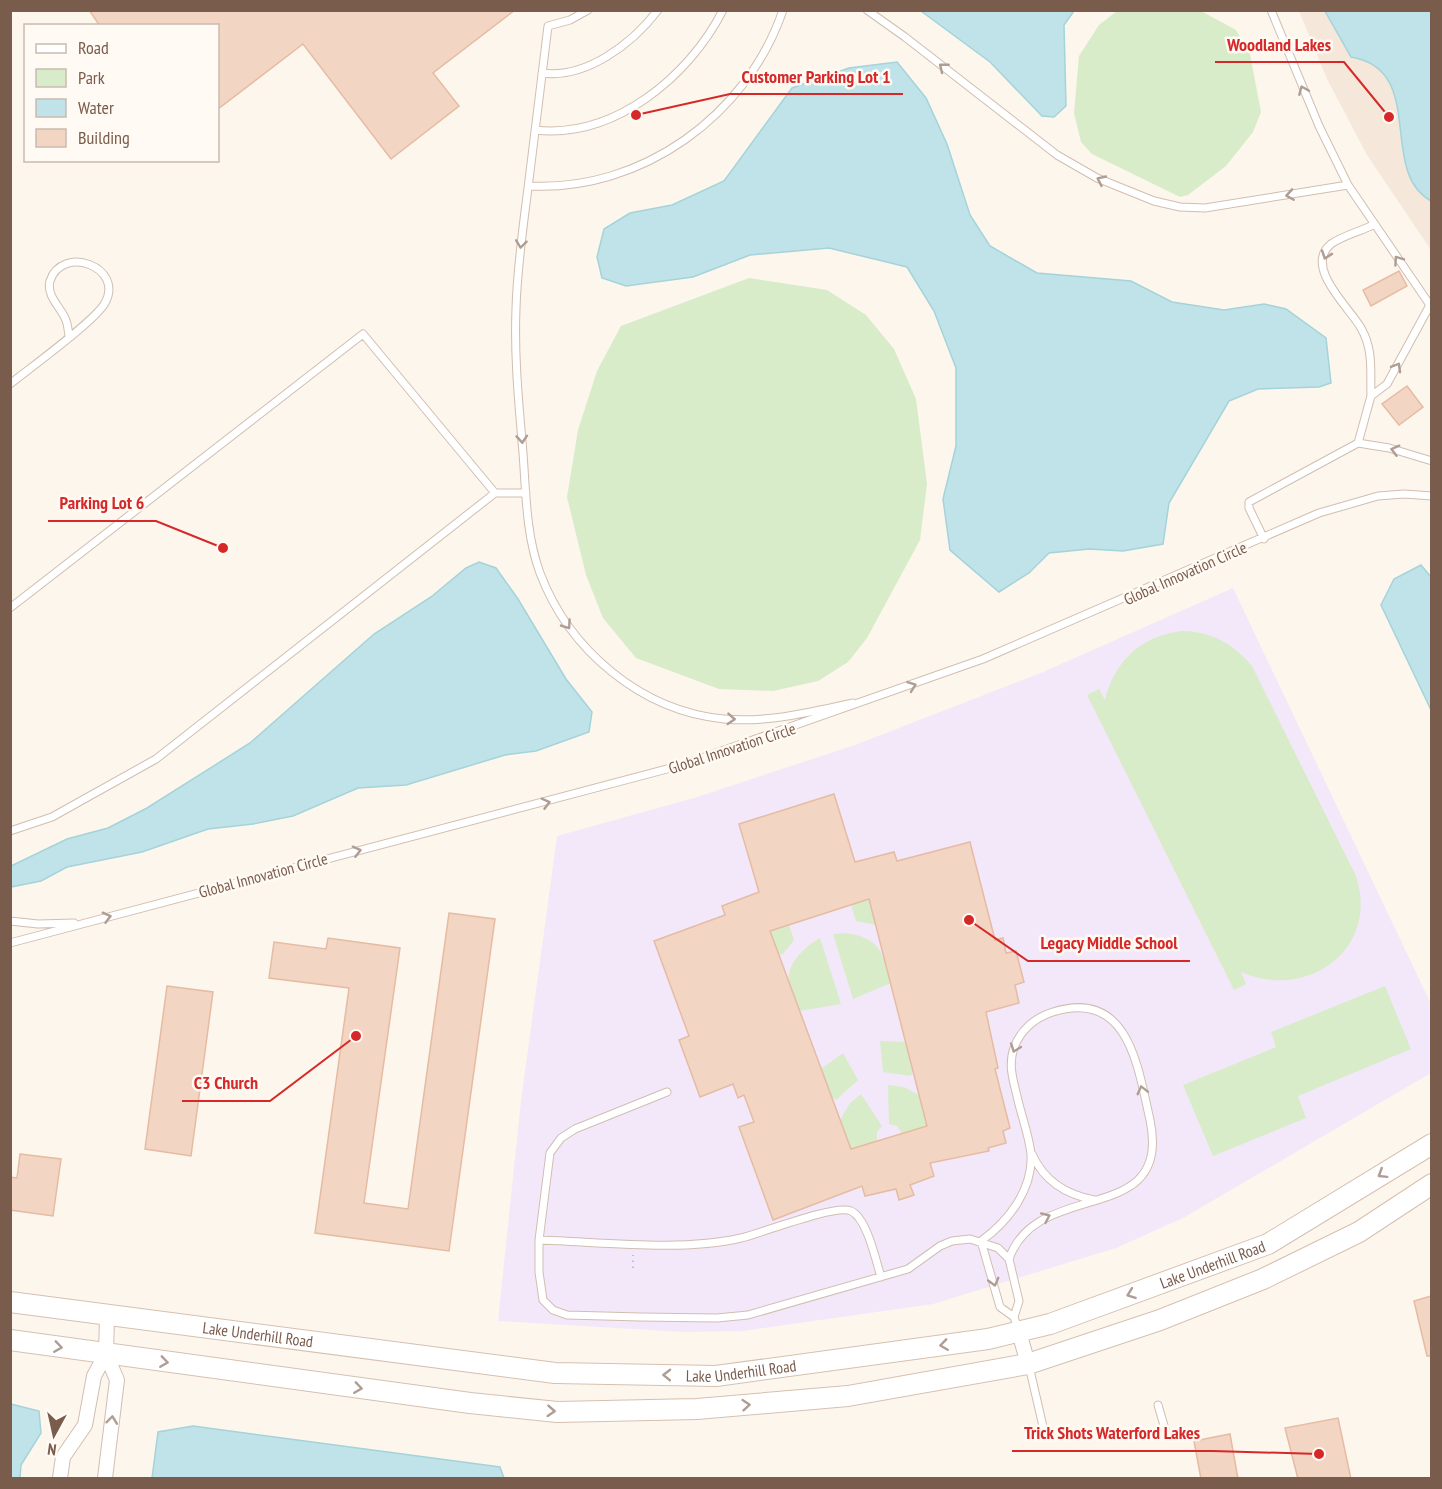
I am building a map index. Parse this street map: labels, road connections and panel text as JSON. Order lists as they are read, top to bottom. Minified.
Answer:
{"streets":{"street":["Lake Underhill Road"],"lane":["Global Innovation Circle"]},"one_way":["Global Innovation Circle"],"places":["Customer Parking Lot 1","Woodland Lakes","Parking Lot 6","Legacy Middle School","C3 Church","Trick Shots Waterford Lakes"],"legend":["Road","Park","Water","Building"],"north":"bottom"}
